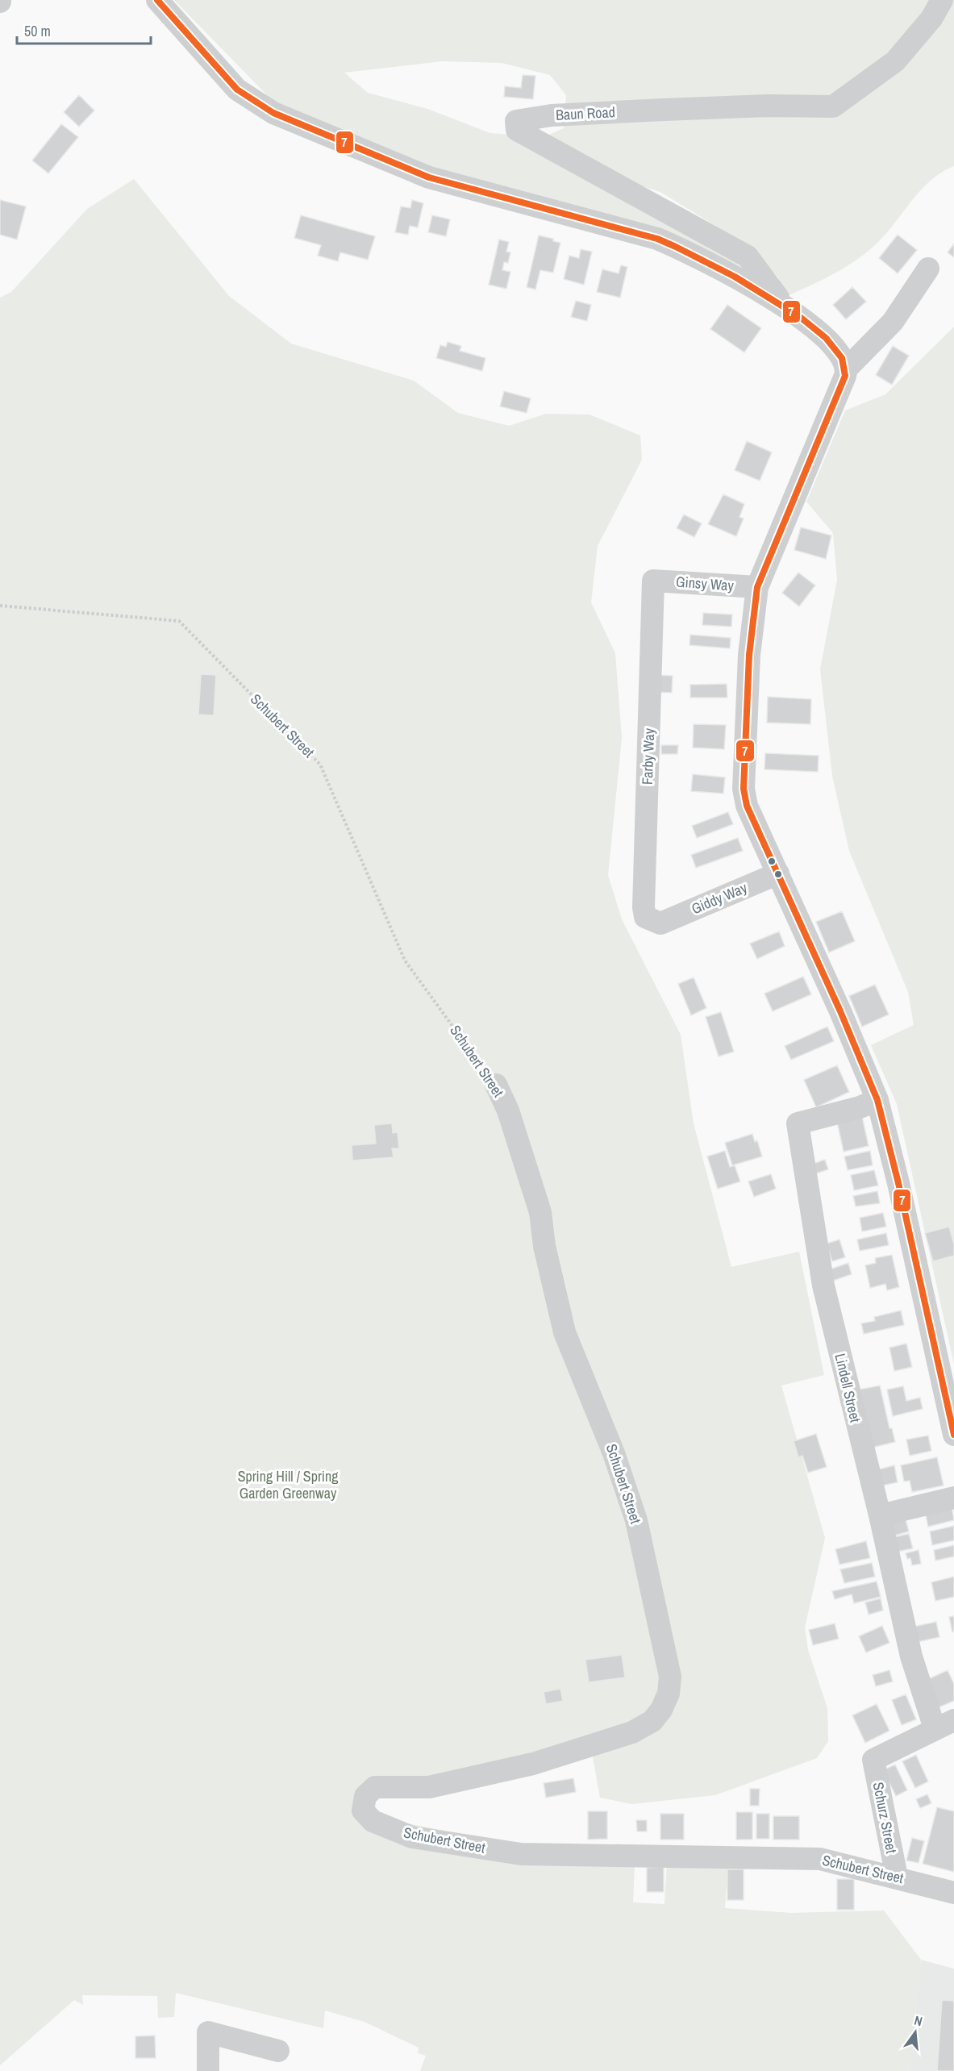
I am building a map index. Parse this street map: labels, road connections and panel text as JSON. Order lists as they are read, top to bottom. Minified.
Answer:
{"streets":{"street":["Baun Road","Ginsy Way","Schubert Street","Farby Way","Giddy Way","Lindell Street","Schurz Street"]},"crossings":[["Ginsy Way","Farby Way"],["Schubert Street","Schurz Street"],["Farby Way","Giddy Way"],["Lindell Street","Schurz Street"]],"parks":["Spring Hill / Spring Garden Greenway"],"lines":["transit line 7"],"scale_bar":"50 m","north":"top"}
